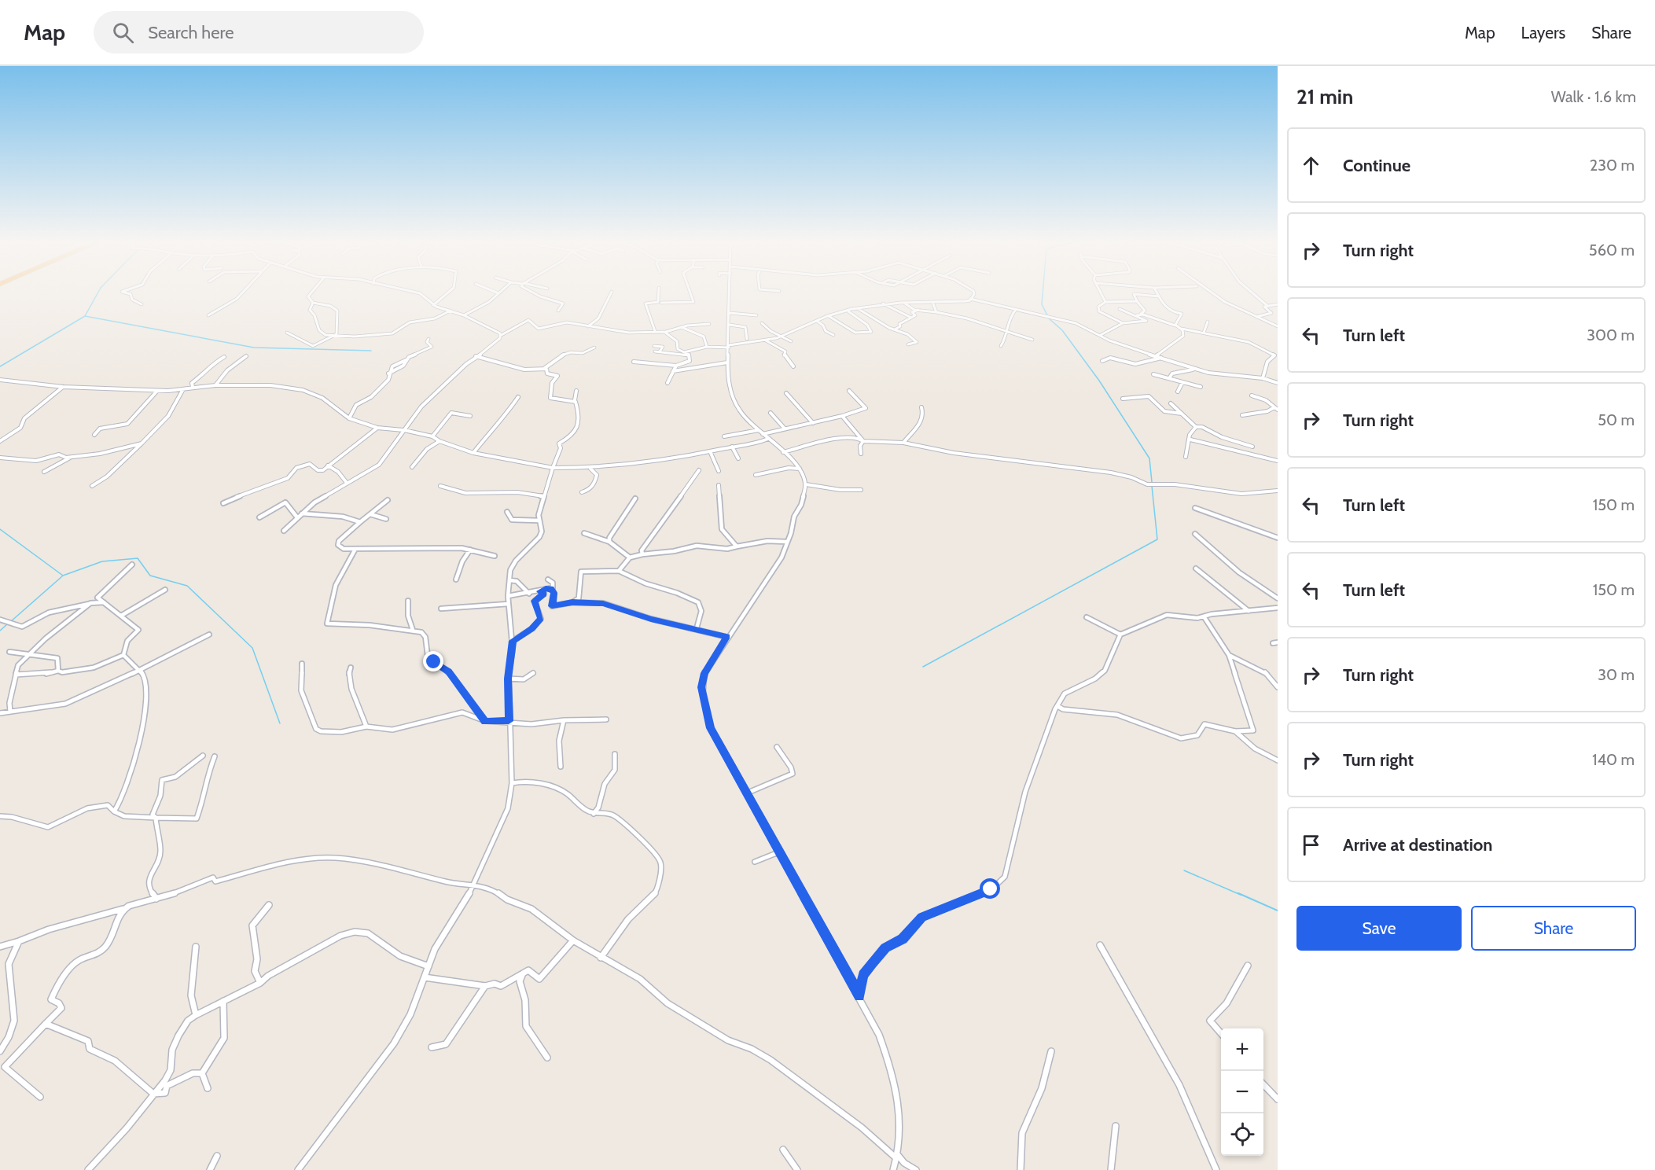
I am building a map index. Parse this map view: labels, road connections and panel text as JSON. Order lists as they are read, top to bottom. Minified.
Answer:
{"page":{"header":"Map","search":"Search here","nav":["Map","Layers","Share"],"heading":["21 min","Walk · 1.6 km"],"list":[["Continue","230 m"],["Turn right","560 m"],["Turn left","300 m"],["Turn right","50 m"],["Turn left","150 m"],["Turn left","150 m"],["Turn right","30 m"],["Turn right","140 m"],"Arrive at destination"],"buttons":["Save","Share"],"map_buttons":["+","−"]}}
